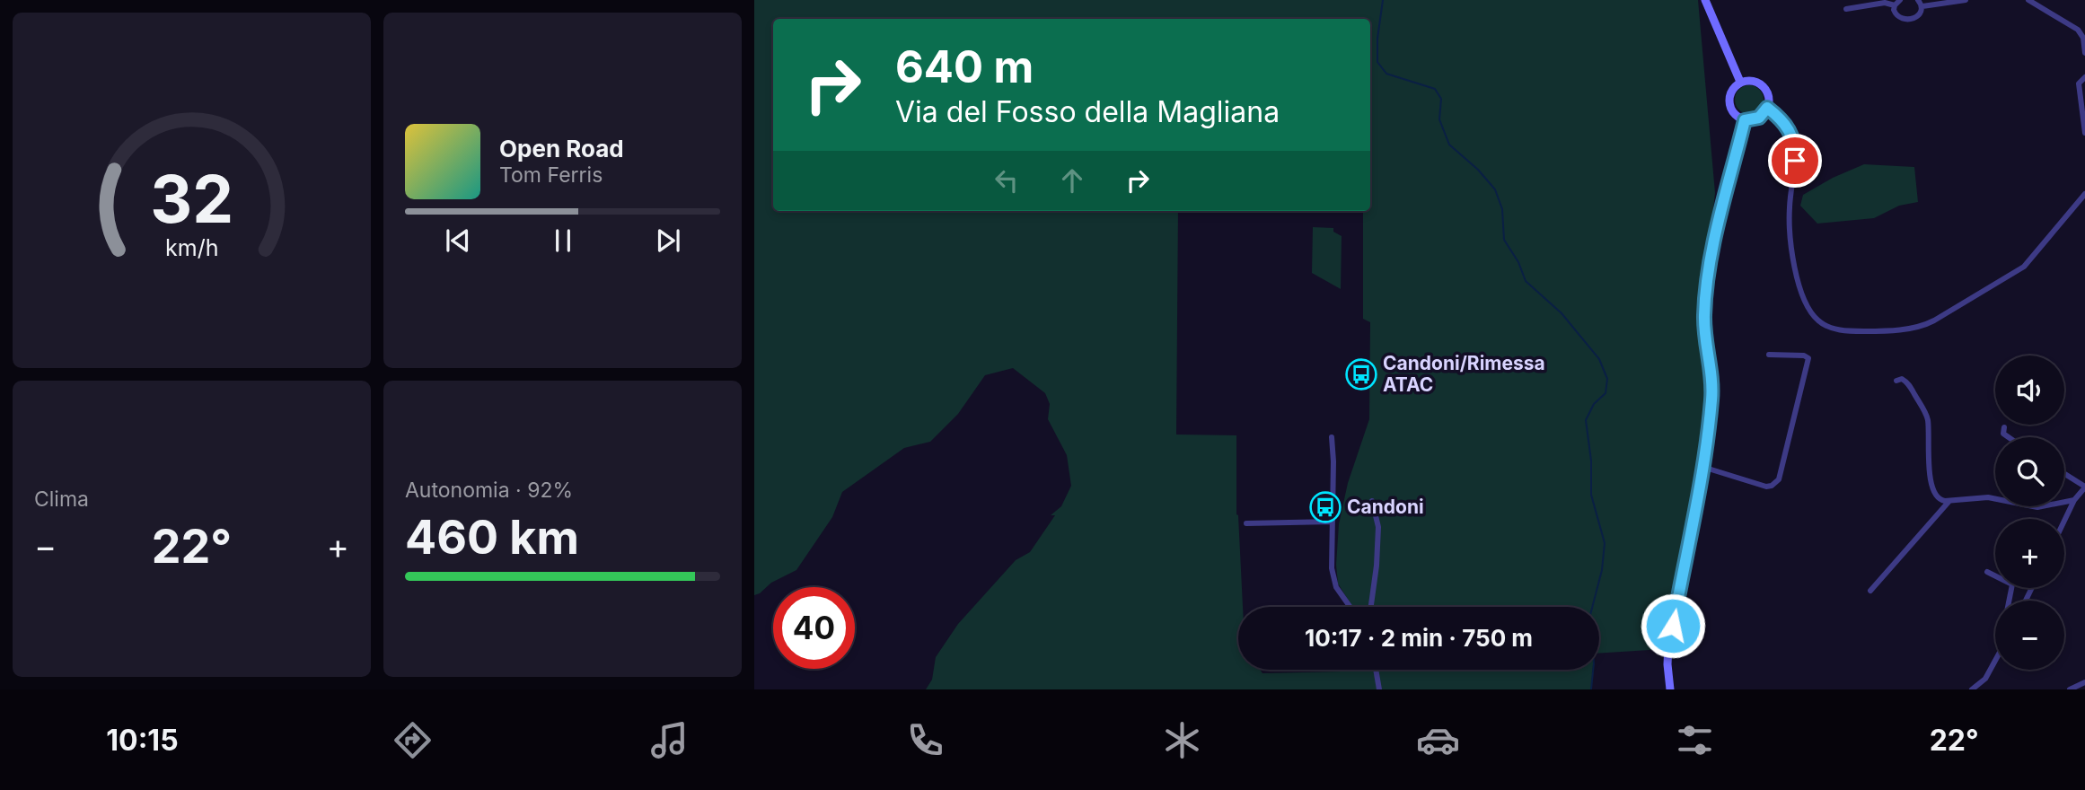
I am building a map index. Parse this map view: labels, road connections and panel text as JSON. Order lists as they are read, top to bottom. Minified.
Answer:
{"places":{"bus stop":["Candoni/Rimessa ATAC","Candoni"]},"page":{"turn":["640 m","Via del Fosso della Magliana"],"song":["Open Road","Tom Ferris"],"map_buttons":["+","−"],"tile":["Clima",["Autonomia · 92%","460 km"]],"heat":["−","22°","+"],"limit":"40","trip":"10:17 · 2 min · 750 m","tabs":["10:15","22°"],"gauge":["32","km/h"]}}
